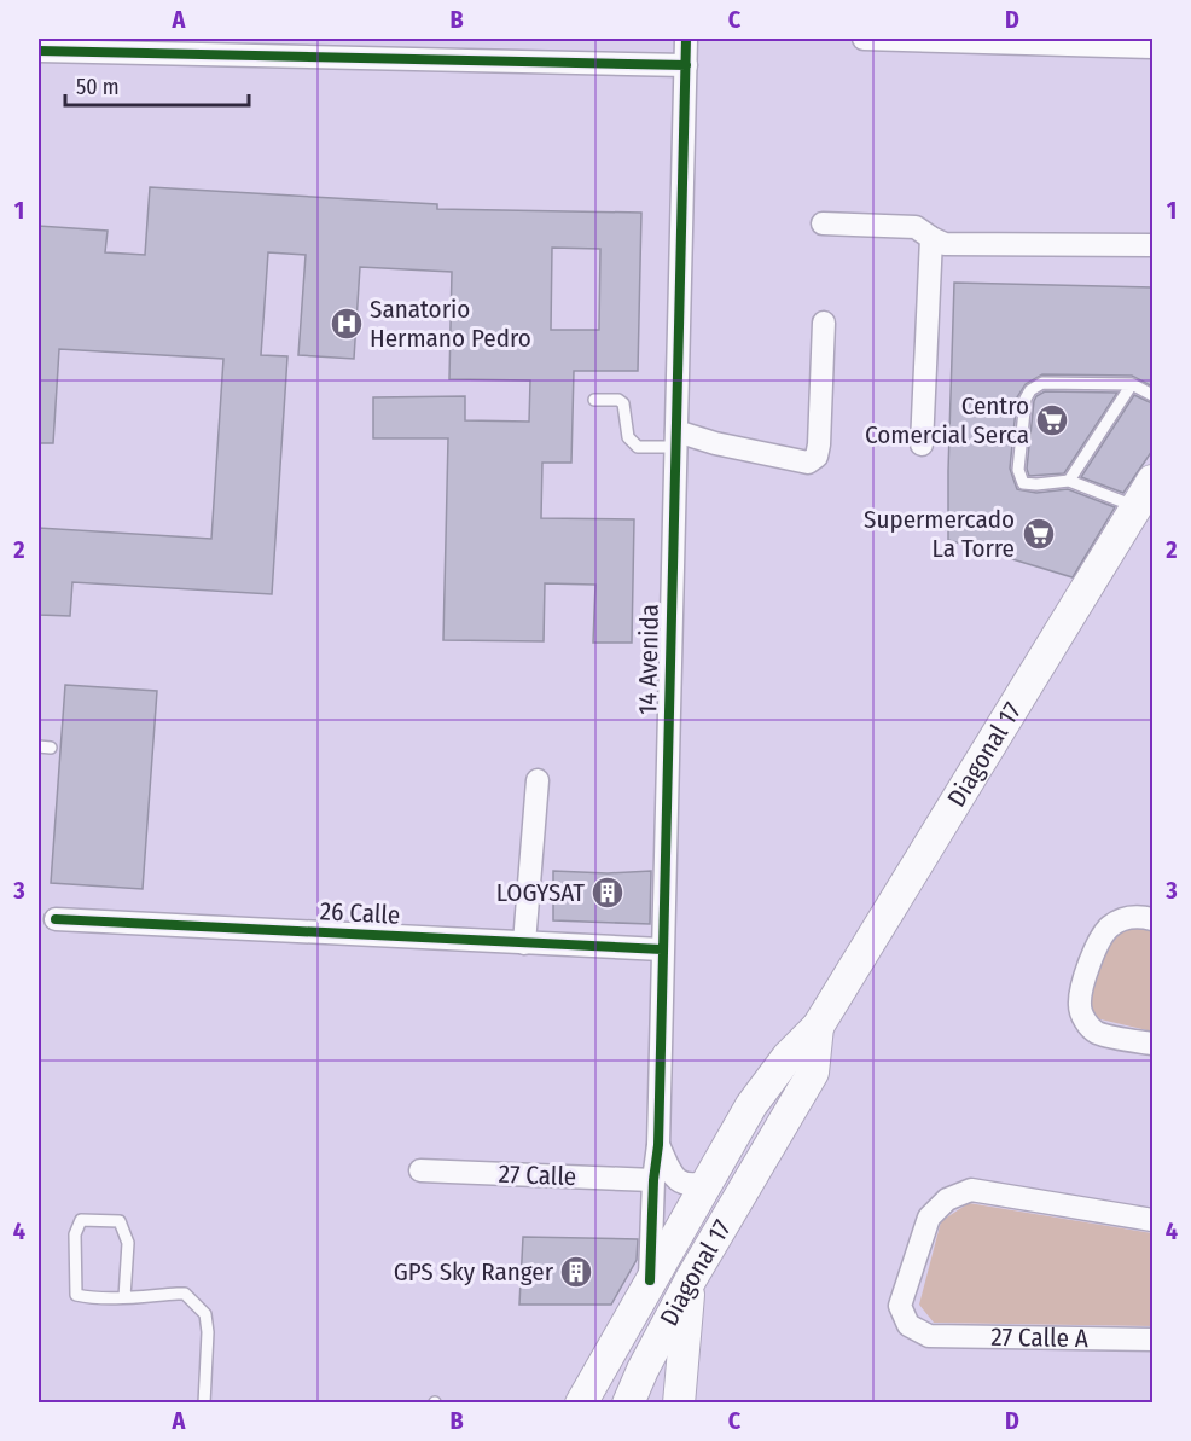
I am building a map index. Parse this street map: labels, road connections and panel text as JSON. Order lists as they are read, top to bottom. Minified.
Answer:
{"streets":{"main road":["Diagonal 17"],"street":["14 Avenida","26 Calle","27 Calle","27 Calle A"]},"crossings":[["14 Avenida","Diagonal 17"],["14 Avenida","26 Calle"],["14 Avenida","27 Calle"]],"places":{"hospital":["Sanatorio Hermano Pedro"],"supermarket":["Centro Comercial Serca","Supermercado La Torre"],"building":["LOGYSAT","GPS Sky Ranger"]},"scale_bar":"50 m","grid":{"columns":["A","B","C","D"],"rows":["1","2","3","4"]}}
